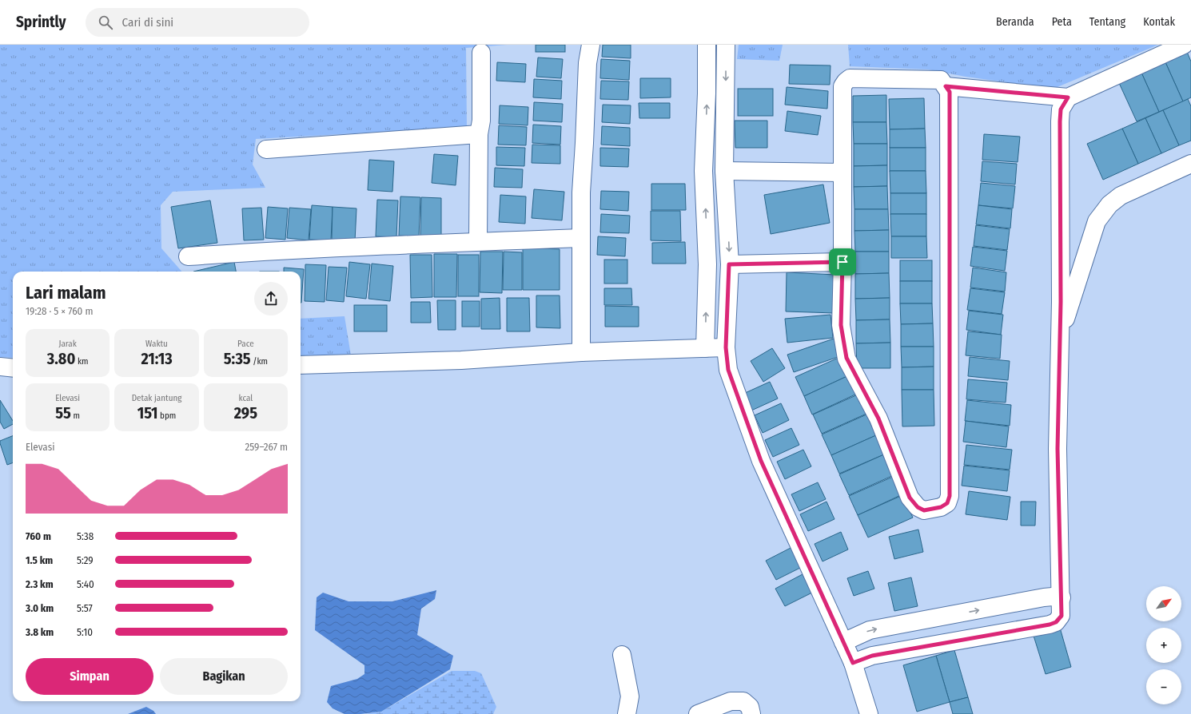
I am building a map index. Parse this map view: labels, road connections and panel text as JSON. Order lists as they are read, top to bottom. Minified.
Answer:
{"north":"top right","page":{"header":"Sprintly","search":"Cari di sini","nav":["Beranda","Peta","Tentang","Kontak"],"heading":["Lari malam","19:28 · 5 × 760 m"],"stats":[["Jarak","3.80 km"],["Waktu","21:13"],["Pace","5:35 /km"],["Elevasi","55 m"],["Detak jantung","151 bpm"],["kcal","295"]],"chart":["Elevasi","259–267 m"],"list":[{"name":"760 m","note":"5:38"},{"name":"1.5 km","note":"5:29"},{"name":"2.3 km","note":"5:40"},{"name":"3.0 km","note":"5:57"},{"name":"3.8 km","note":"5:10"}],"map_buttons":["+","−"],"buttons":["Simpan","Bagikan"]}}
